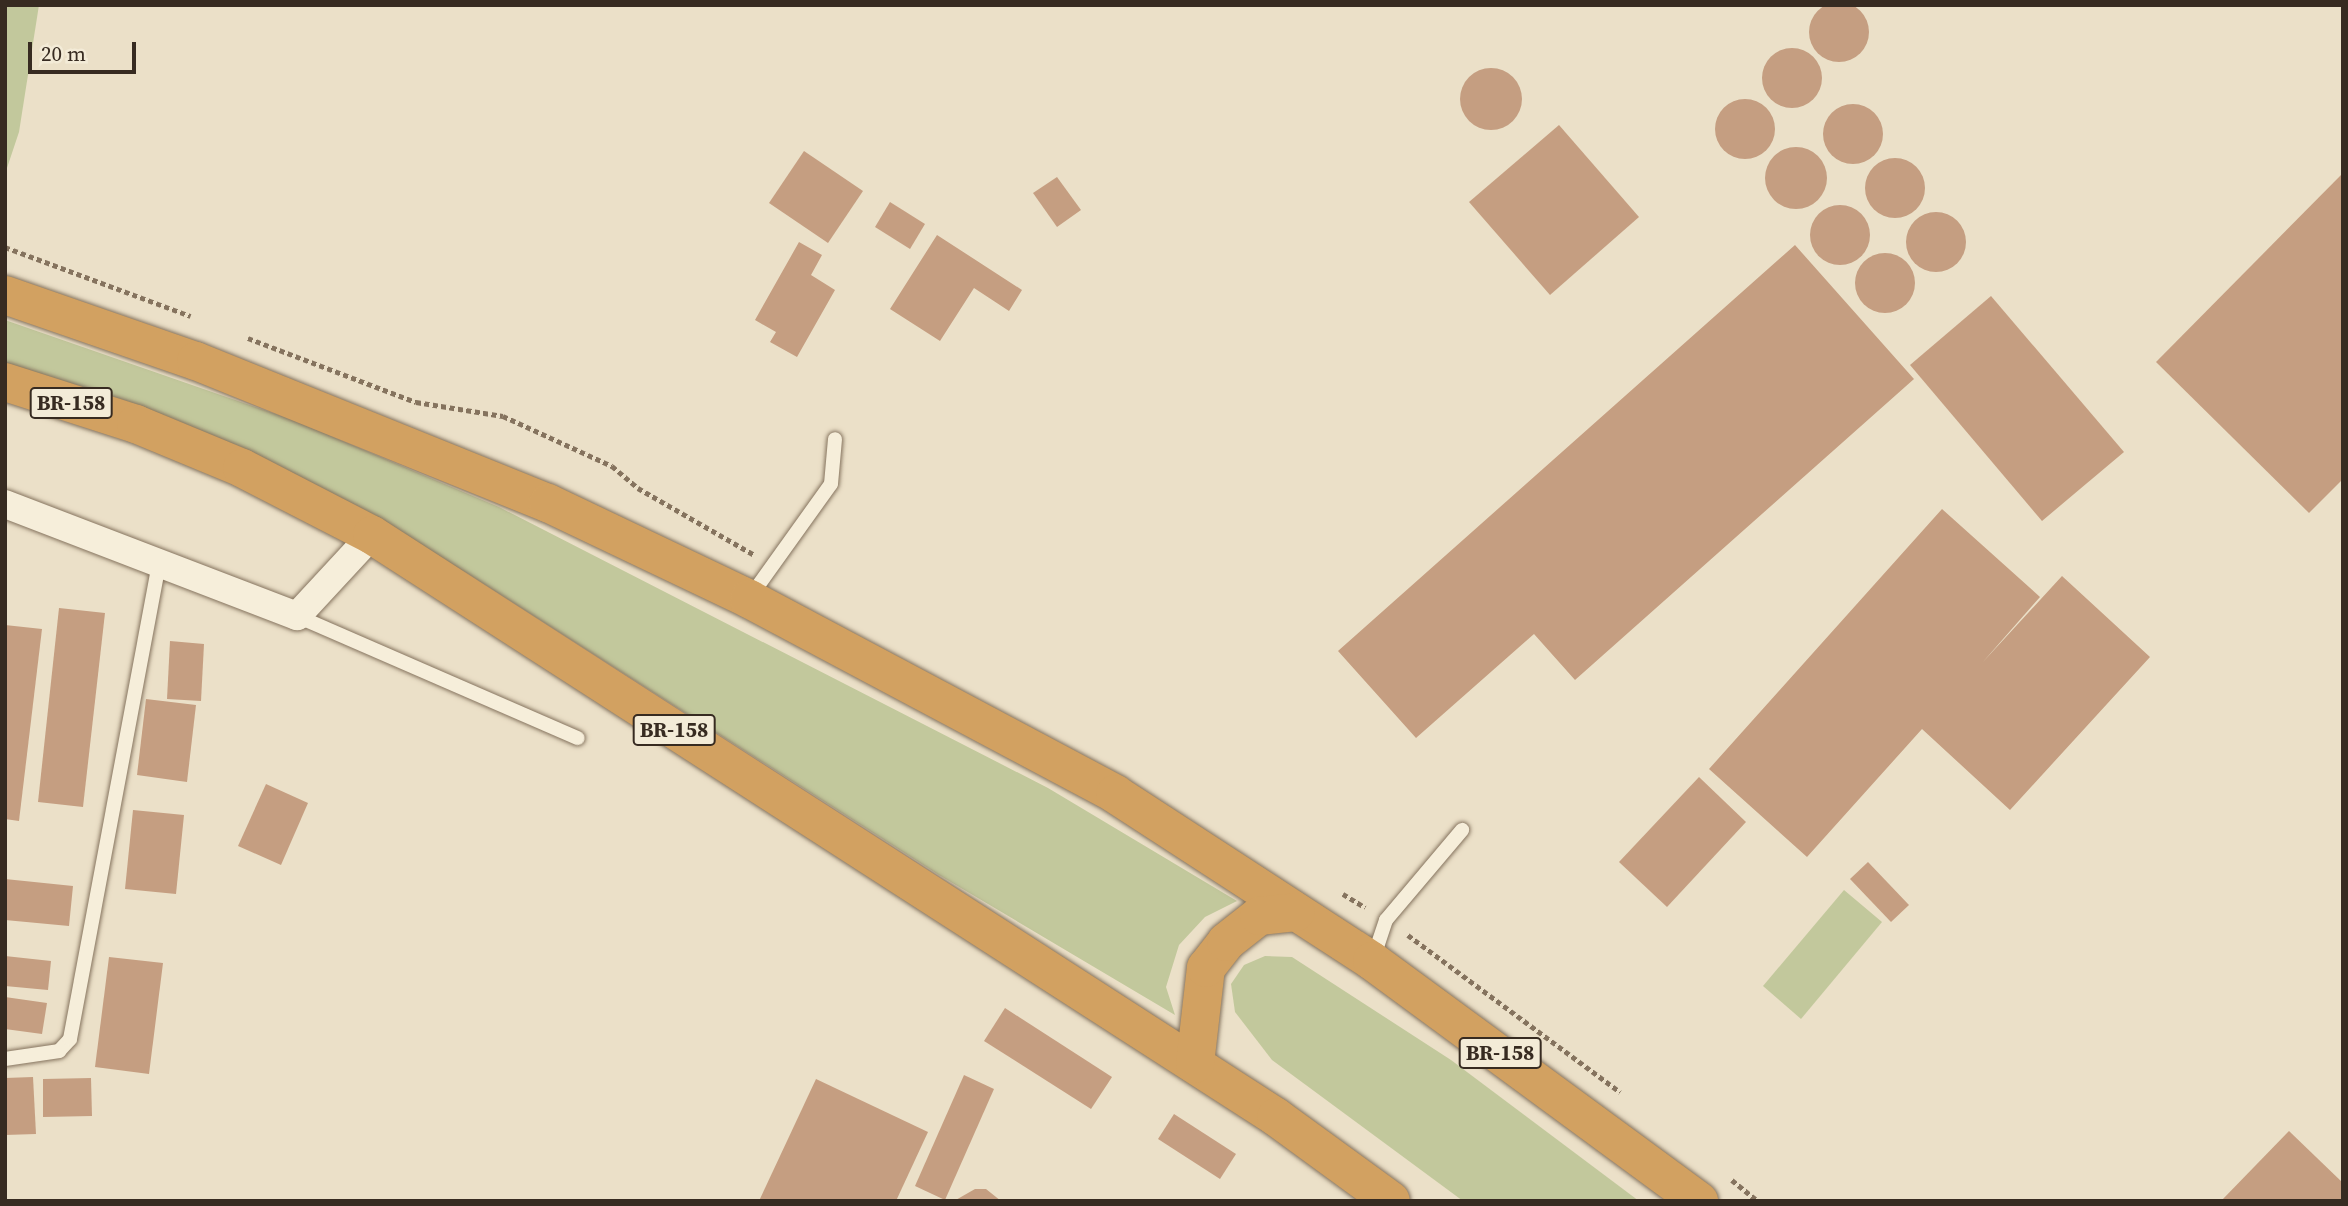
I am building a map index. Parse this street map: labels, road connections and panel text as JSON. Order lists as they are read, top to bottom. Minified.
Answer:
{"streets":{"highway":["BR-158"]},"scale_bar":"20 m"}
